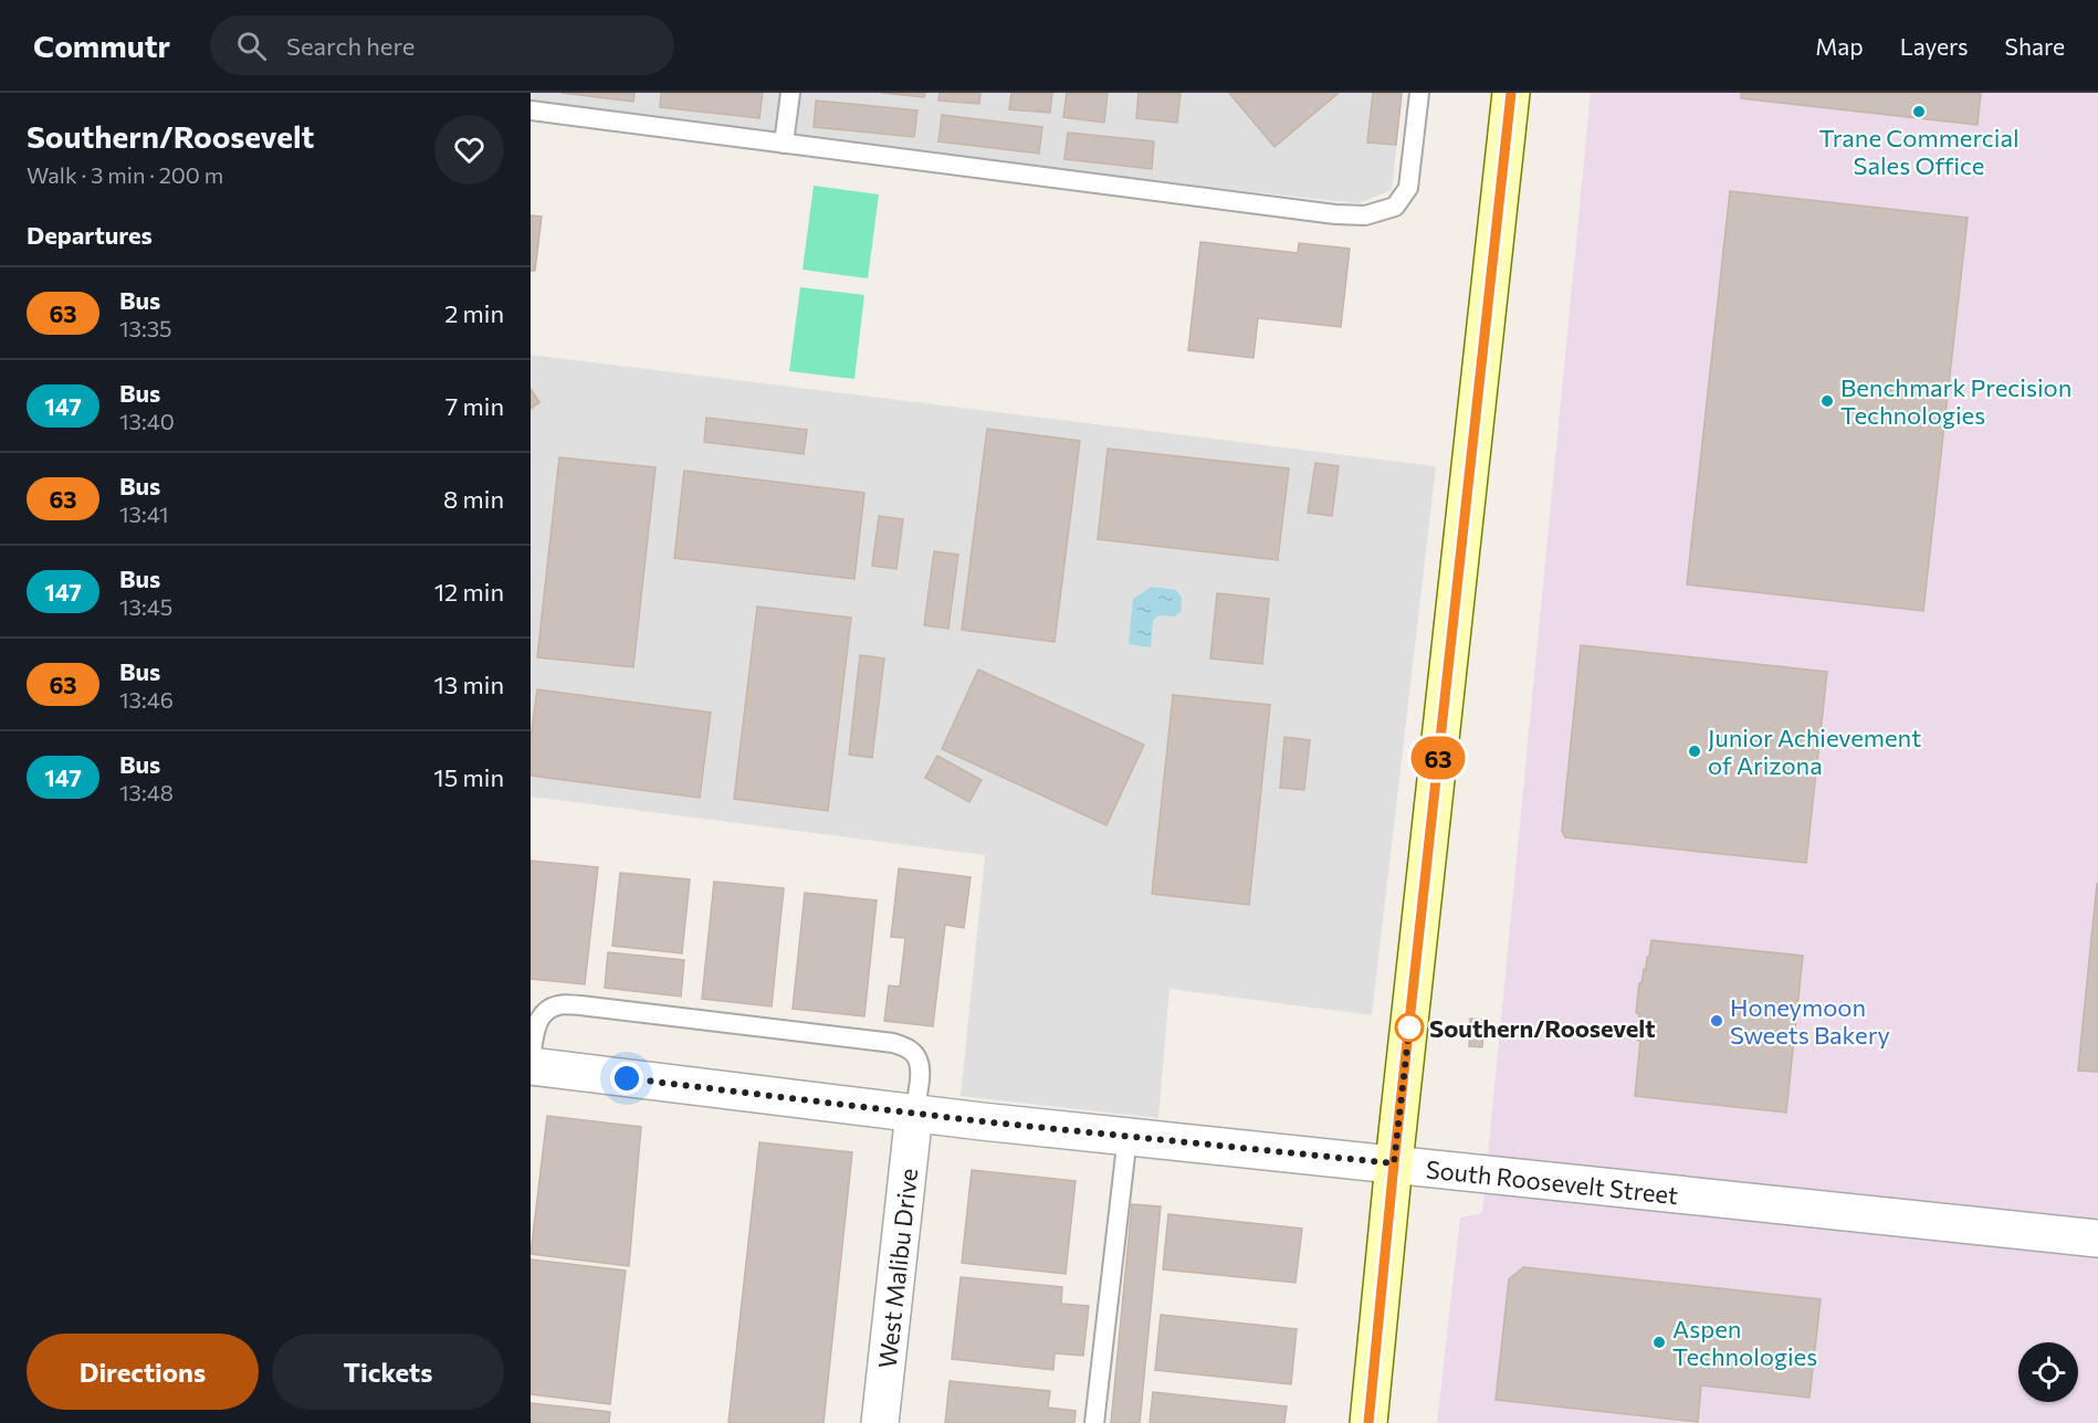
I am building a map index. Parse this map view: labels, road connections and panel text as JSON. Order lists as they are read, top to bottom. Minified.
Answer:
{"streets":{"street":["South Roosevelt Street","West Malibu Drive"]},"crossings":[["South Roosevelt Street","West Malibu Drive"]],"places":["Trane Commercial Sales Office","Benchmark Precision Technologies","Junior Achievement of Arizona","Honeymoon Sweets Bakery","Southern/Roosevelt","Aspen Technologies"],"lines":["bus line 63"],"page":{"header":"Commutr","search":"Search here","nav":["Map","Layers","Share"],"heading":[["Southern/Roosevelt","Walk · 3 min · 200 m"],"Departures"],"on_map":"63","list":[{"mark":"63","name":"Bus","note":"13:35","value":"2 min"},{"mark":"147","name":"Bus","note":"13:40","value":"7 min"},{"mark":"63","name":"Bus","note":"13:41","value":"8 min"},{"mark":"147","name":"Bus","note":"13:45","value":"12 min"},{"mark":"63","name":"Bus","note":"13:46","value":"13 min"},{"mark":"147","name":"Bus","note":"13:48","value":"15 min"}],"buttons":["Directions","Tickets"]}}
